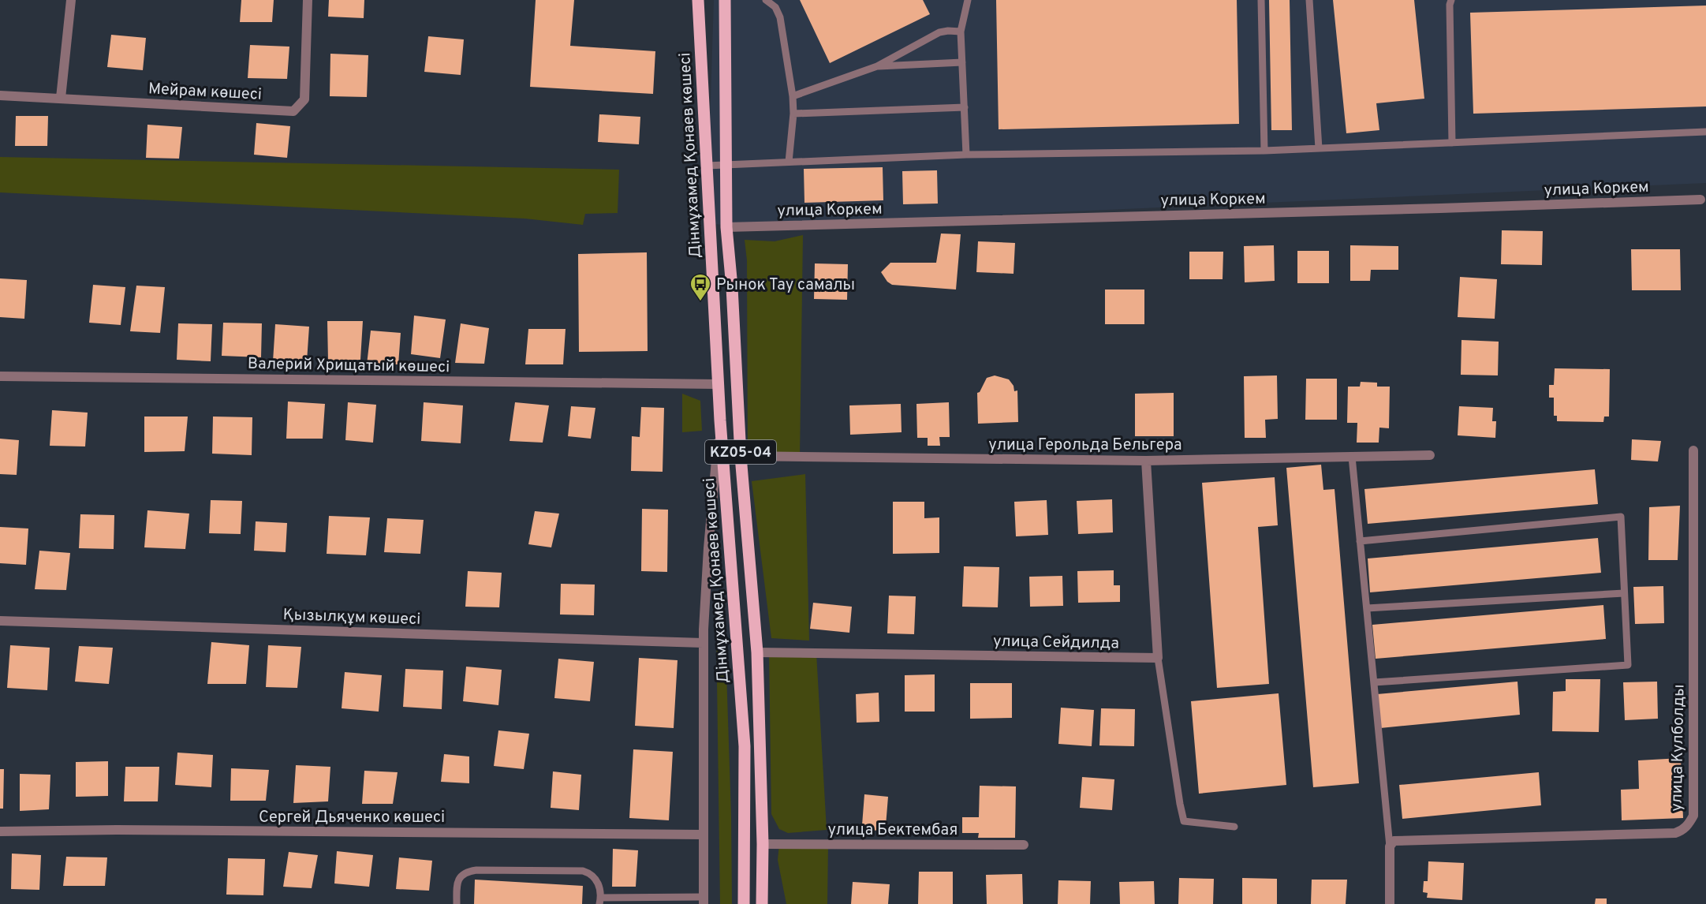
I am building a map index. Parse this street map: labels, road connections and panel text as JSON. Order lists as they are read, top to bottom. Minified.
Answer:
{"streets":{"main road":["Дінмұхамед Қонаев көшесі","KZ05-04"],"street":["Мейрам көшесі","улица Коркем","Валерий Хрищатый көшесі","улица Герольда Бельгера","Қызылқұм көшесі","улица Сейдилда","улица Кулболды","Сергей Дьяченко көшесі","улица Бектембая"]},"crossings":[["Дінмұхамед Қонаев көшесі","Валерий Хрищатый көшесі"],["улица Коркем","KZ05-04"],["улица Герольда Бельгера","KZ05-04"],["KZ05-04","улица Сейдилда"],["KZ05-04","улица Бектембая"]],"places":{"bus stop":["Рынок Тау самалы"]}}
